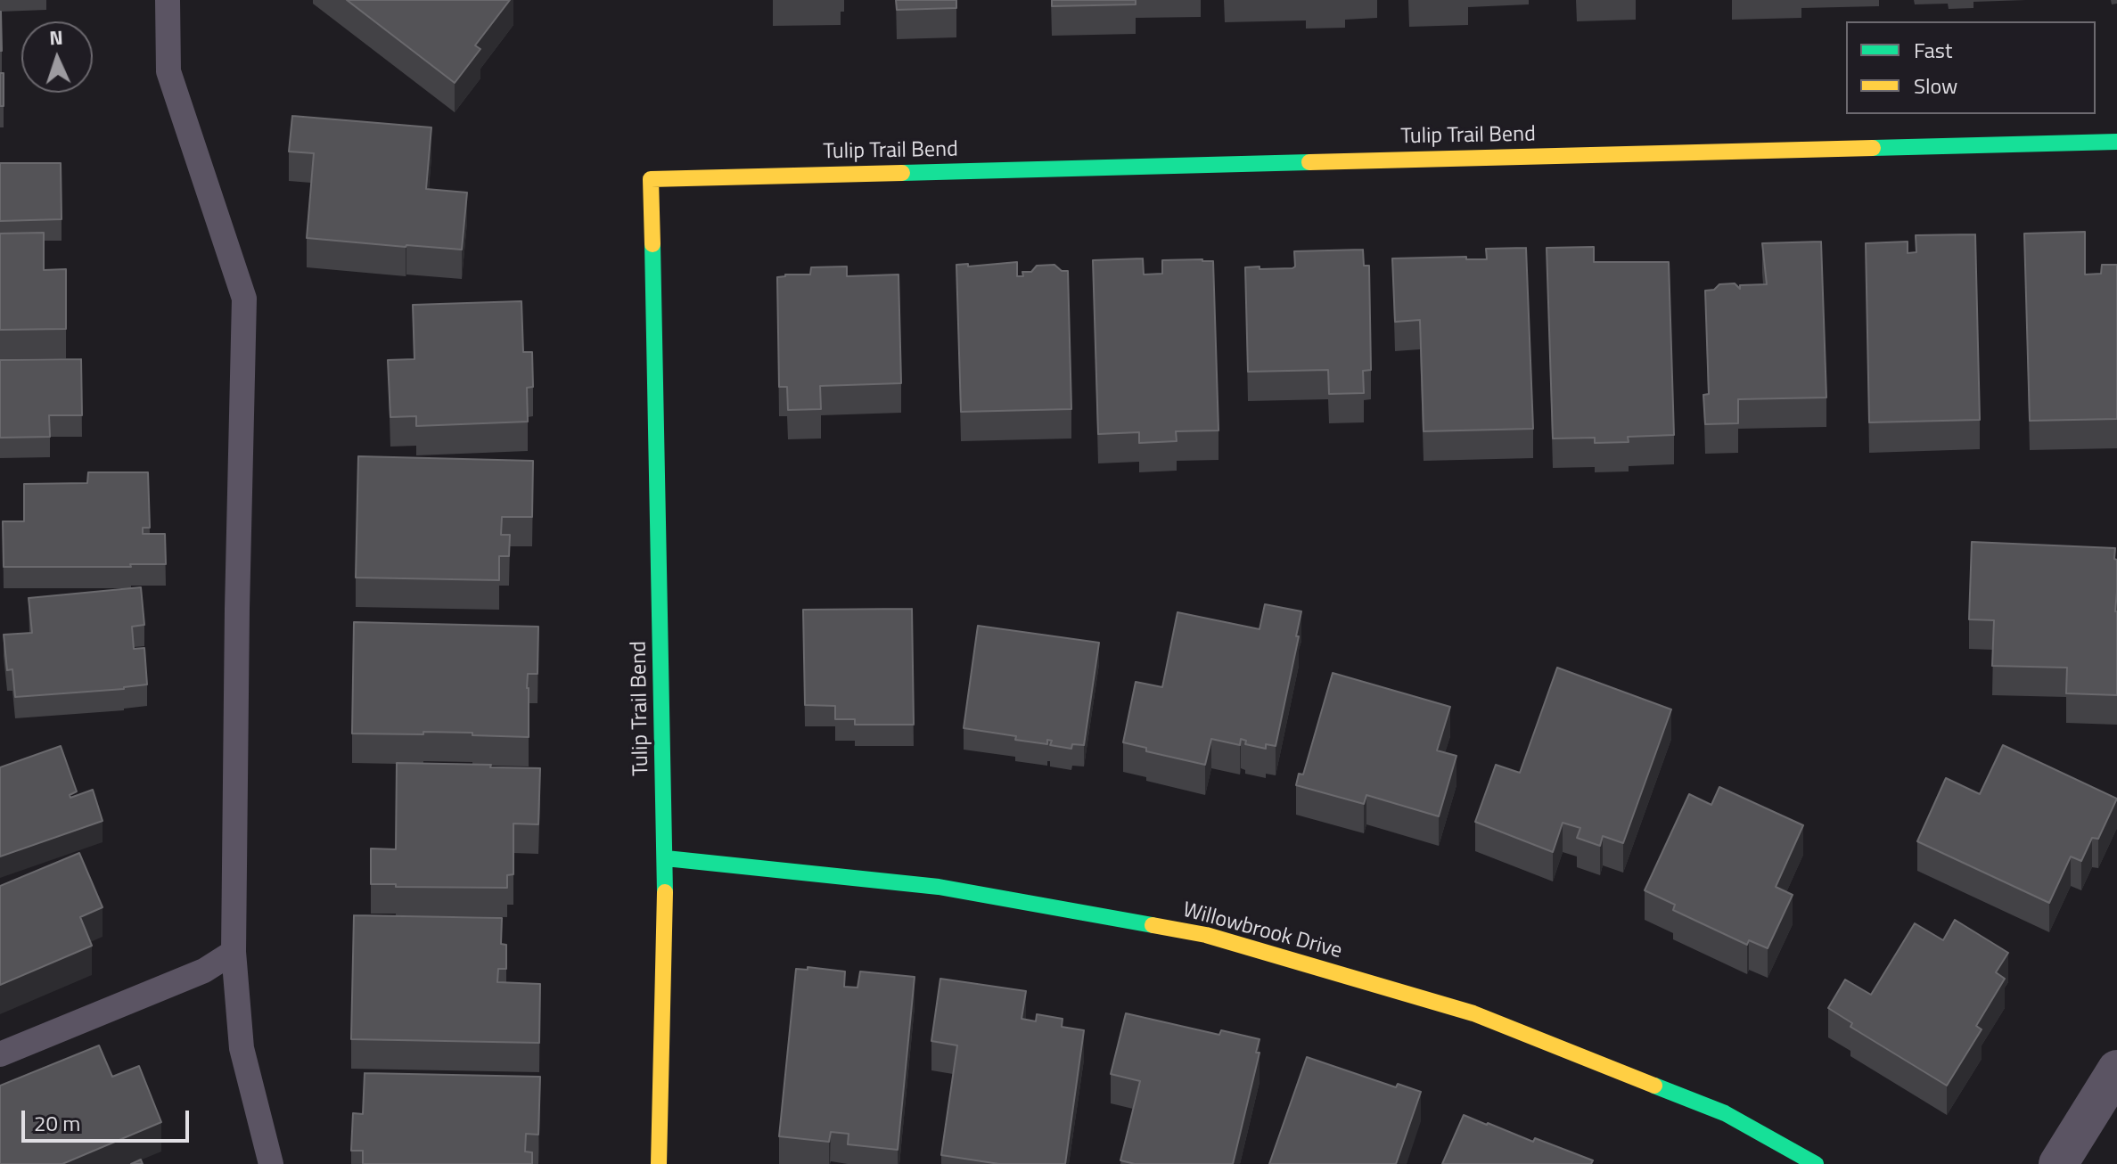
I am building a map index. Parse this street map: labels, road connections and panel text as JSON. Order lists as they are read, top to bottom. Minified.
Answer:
{"streets":{"street":["Tulip Trail Bend","Willowbrook Drive"]},"crossings":[["Tulip Trail Bend","Willowbrook Drive"]],"legend":["Fast","Slow"],"scale_bar":"20 m","north":"top"}
